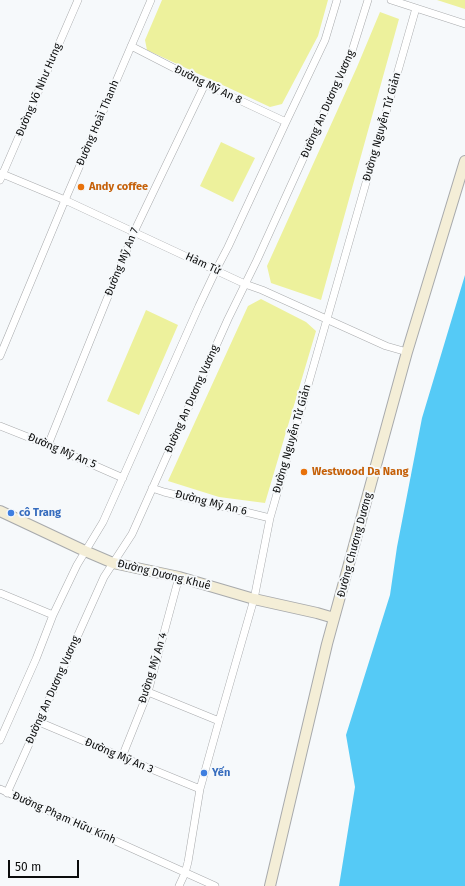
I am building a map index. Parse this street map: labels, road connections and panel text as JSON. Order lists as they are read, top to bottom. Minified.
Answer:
{"streets":{"main road":["Đường Chương Dương","Đường Dương Khuê"],"street":["Đường Mỹ An 8","Đường Võ Như Hưng","Đường An Dương Vương","Đường Hoài Thanh","Đường Nguyễn Tử Giản","Đường Mỹ An 7","Hàm Tử","Đường Mỹ An 5","Đường Mỹ An 6","Đường Mỹ An 4","Đường Mỹ An 3","Đường Phạm Hữu Kính"]},"crossings":[["Đường Mỹ An 8","Đường Hoài Thanh"],["Đường Mỹ An 8","Đường Mỹ An 7"],["Đường Võ Như Hưng","Hàm Tử"],["Đường An Dương Vương","Hàm Tử"],["Đường An Dương Vương","Đường Mỹ An 6"],["Đường An Dương Vương","Đường Dương Khuê"],["Đường An Dương Vương","Đường Mỹ An 3"],["Đường An Dương Vương","Đường Phạm Hữu Kính"],["Đường Hoài Thanh","Hàm Tử"],["Đường Nguyễn Tử Giản","Hàm Tử"],["Đường Nguyễn Tử Giản","Đường Mỹ An 6"],["Đường Nguyễn Tử Giản","Đường Dương Khuê"],["Đường Nguyễn Tử Giản","Đường Mỹ An 3"],["Đường Nguyễn Tử Giản","Đường Phạm Hữu Kính"],["Đường Mỹ An 7","Hàm Tử"],["Đường Mỹ An 7","Đường Mỹ An 5"],["Hàm Tử","Đường Chương Dương"],["Đường Chương Dương","Đường Dương Khuê"],["Đường Dương Khuê","Đường Mỹ An 4"],["Đường Mỹ An 4","Đường Mỹ An 3"]],"places":["Andy coffee","Westwood Da Nang","cô Trang","Yến"],"scale_bar":"50 m"}
